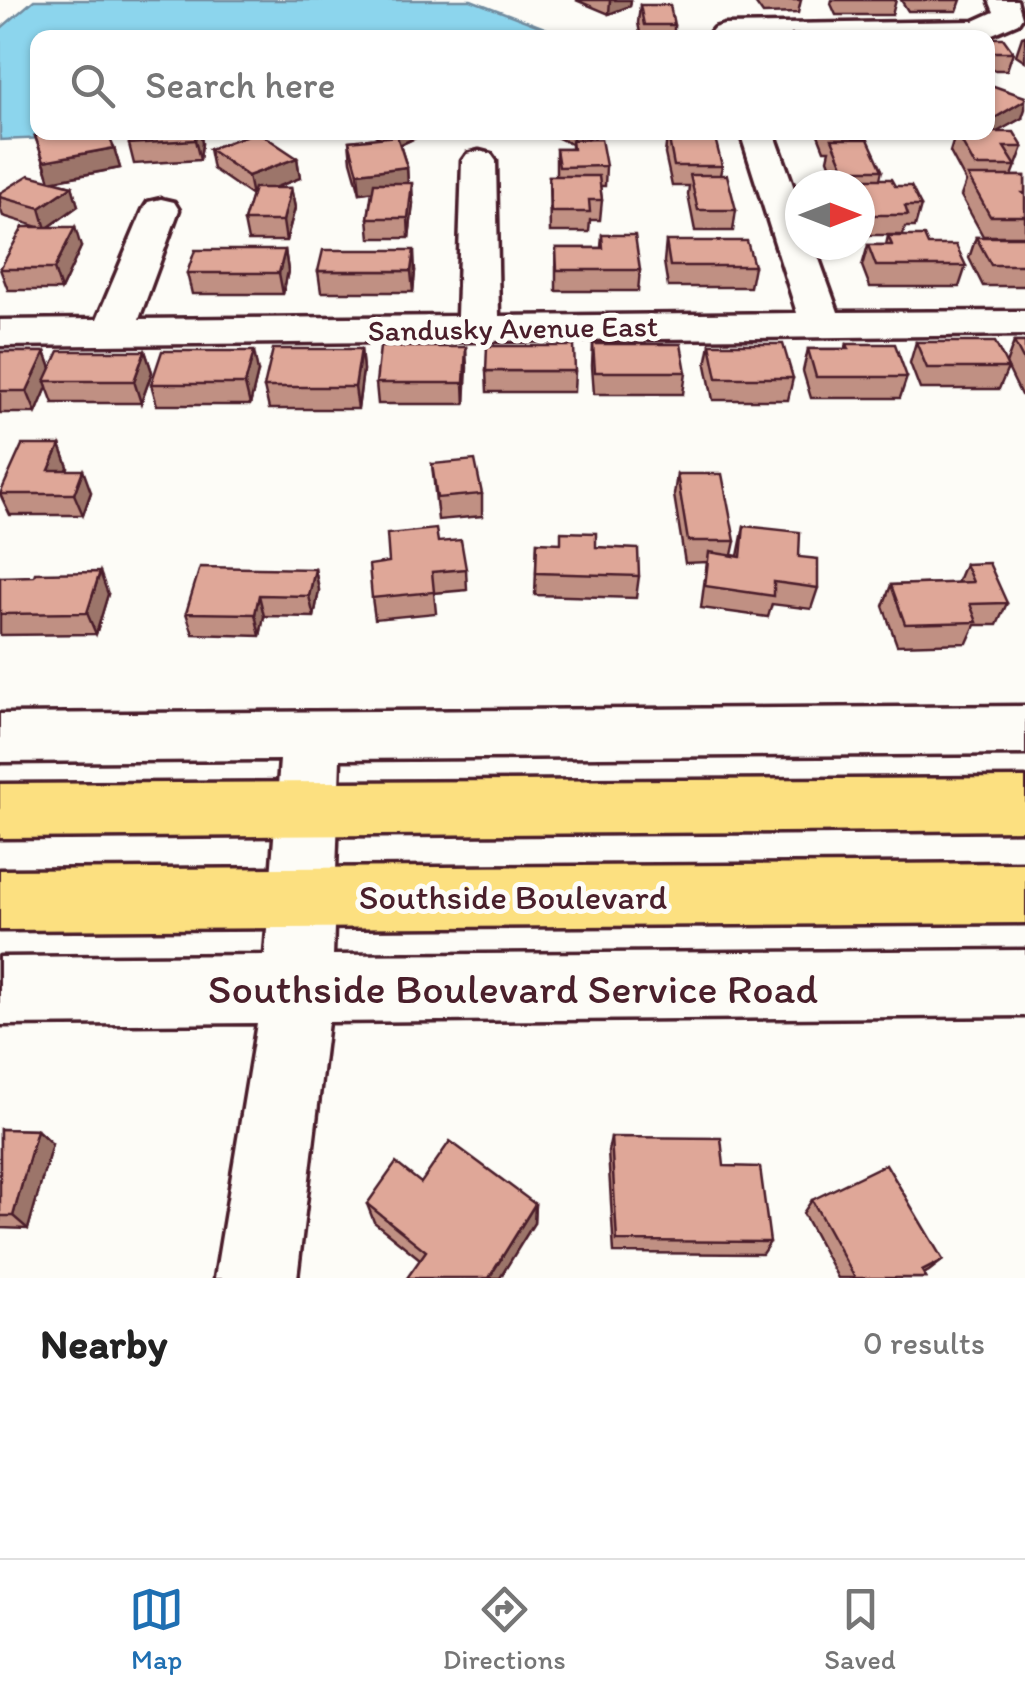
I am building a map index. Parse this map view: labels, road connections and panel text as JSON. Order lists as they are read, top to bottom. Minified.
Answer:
{"streets":{"highway":["Southside Boulevard"],"street":["Sandusky Avenue East","Southside Boulevard Service Road"]},"north":"right","page":{"search":"Search here","heading":["Nearby","0 results"],"nav":["Map","Directions","Saved"]}}
